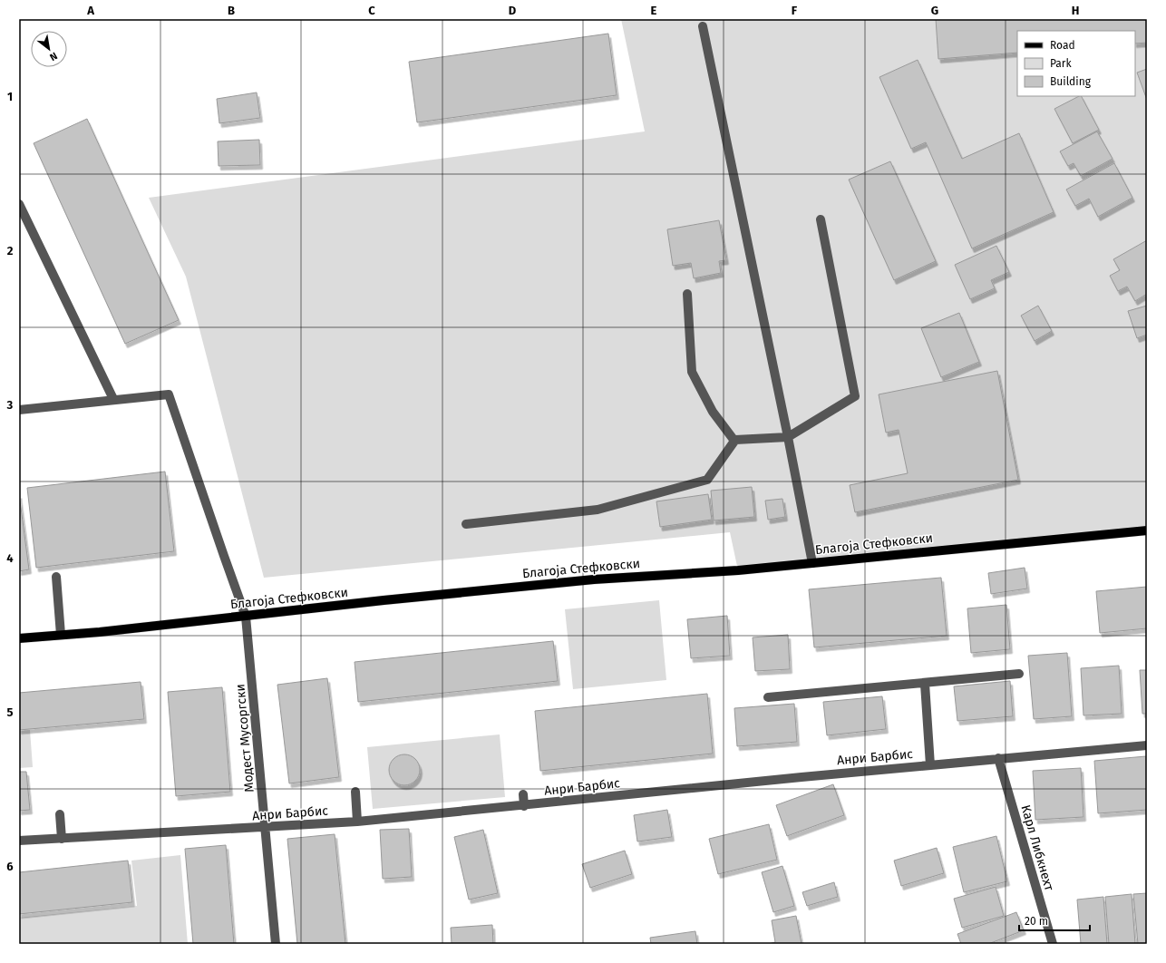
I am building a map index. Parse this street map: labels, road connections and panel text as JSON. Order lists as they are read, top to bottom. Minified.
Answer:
{"streets":{"main road":["Благоја Стефковски"],"street":["Модест Мусоргски","Анри Барбис","Карл Либкнехт"]},"crossings":[["Благоја Стефковски","Модест Мусоргски"],["Модест Мусоргски","Анри Барбис"],["Анри Барбис","Карл Либкнехт"]],"legend":["Road","Park","Building"],"scale_bar":"20 m","north":"bottom right","grid":{"columns":["A","B","C","D","E","F","G","H"],"rows":["1","2","3","4","5","6"]}}
